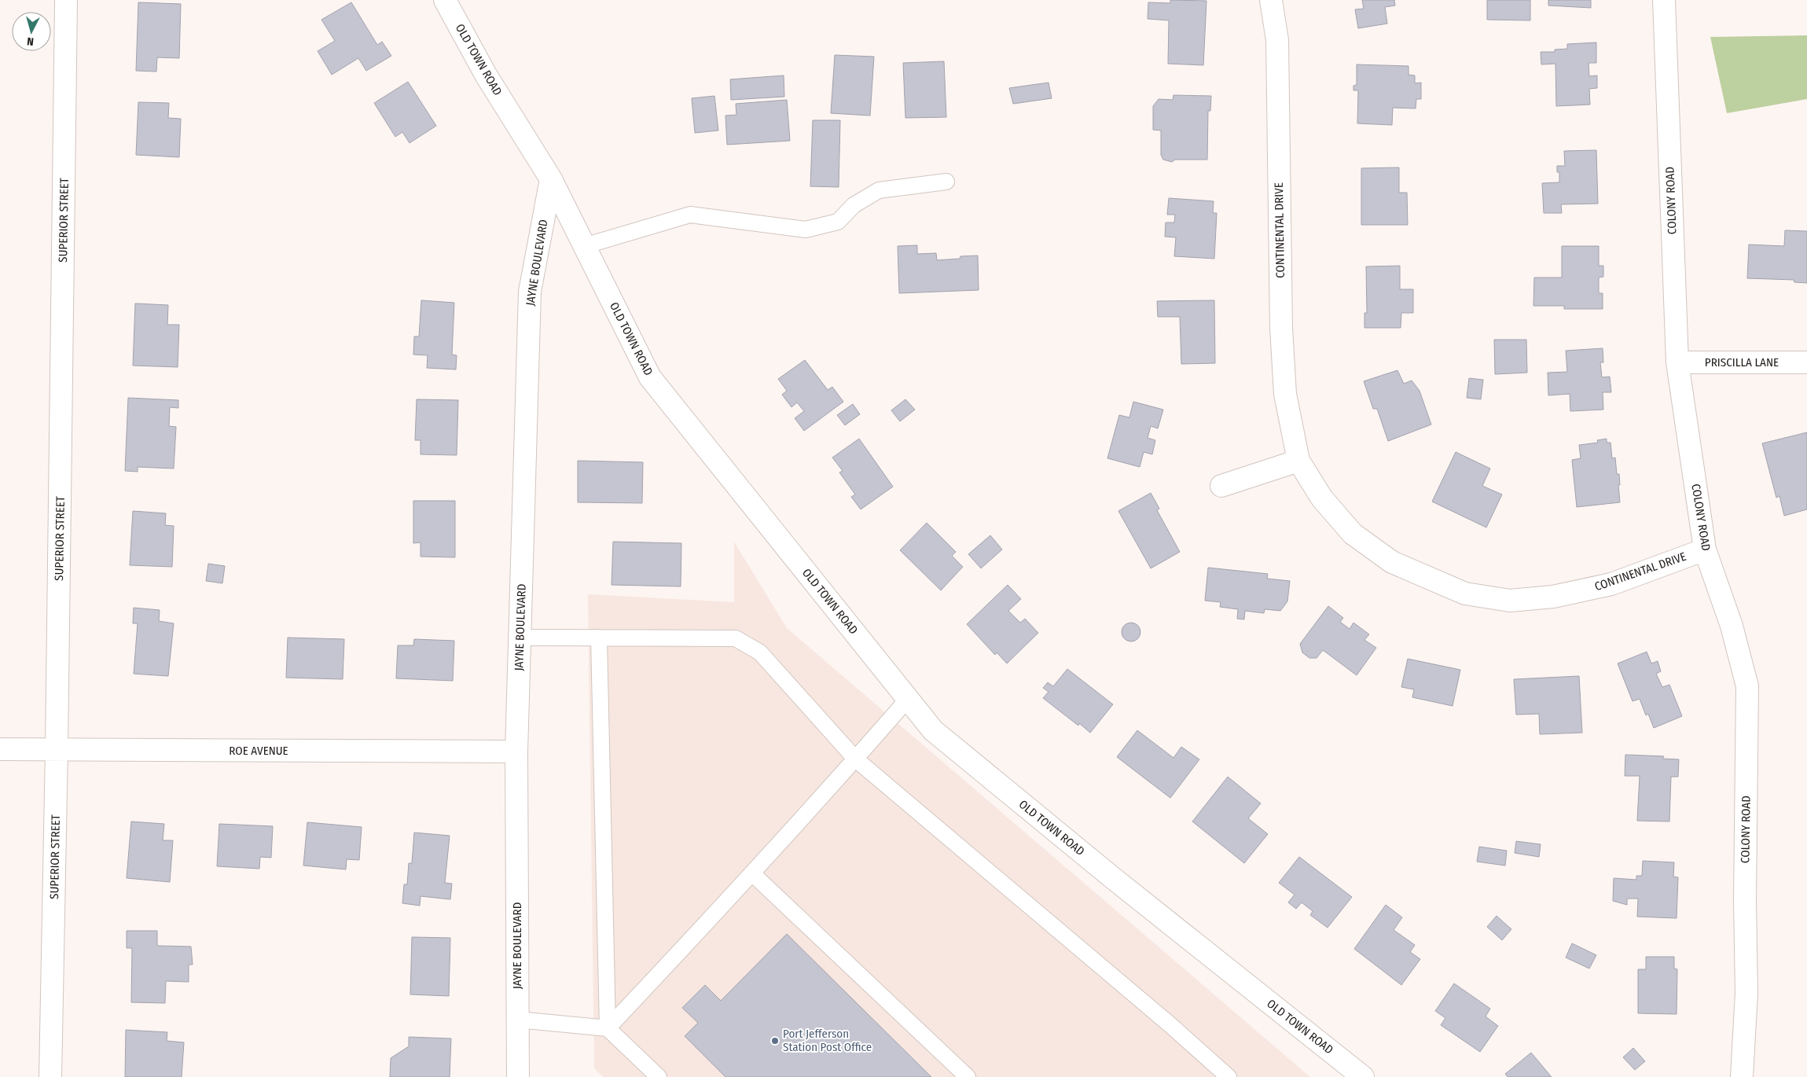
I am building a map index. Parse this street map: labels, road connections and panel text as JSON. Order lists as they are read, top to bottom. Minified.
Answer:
{"streets":{"street":["OLD TOWN ROAD","COLONY ROAD","SUPERIOR STREET","CONTINENTAL DRIVE","JAYNE BOULEVARD","PRISCILLA LANE","ROE AVENUE"]},"crossings":[["OLD TOWN ROAD","JAYNE BOULEVARD"],["COLONY ROAD","CONTINENTAL DRIVE"],["COLONY ROAD","PRISCILLA LANE"],["SUPERIOR STREET","ROE AVENUE"],["JAYNE BOULEVARD","ROE AVENUE"]],"places":["Port Jefferson Station Post Office"],"north":"bottom"}
